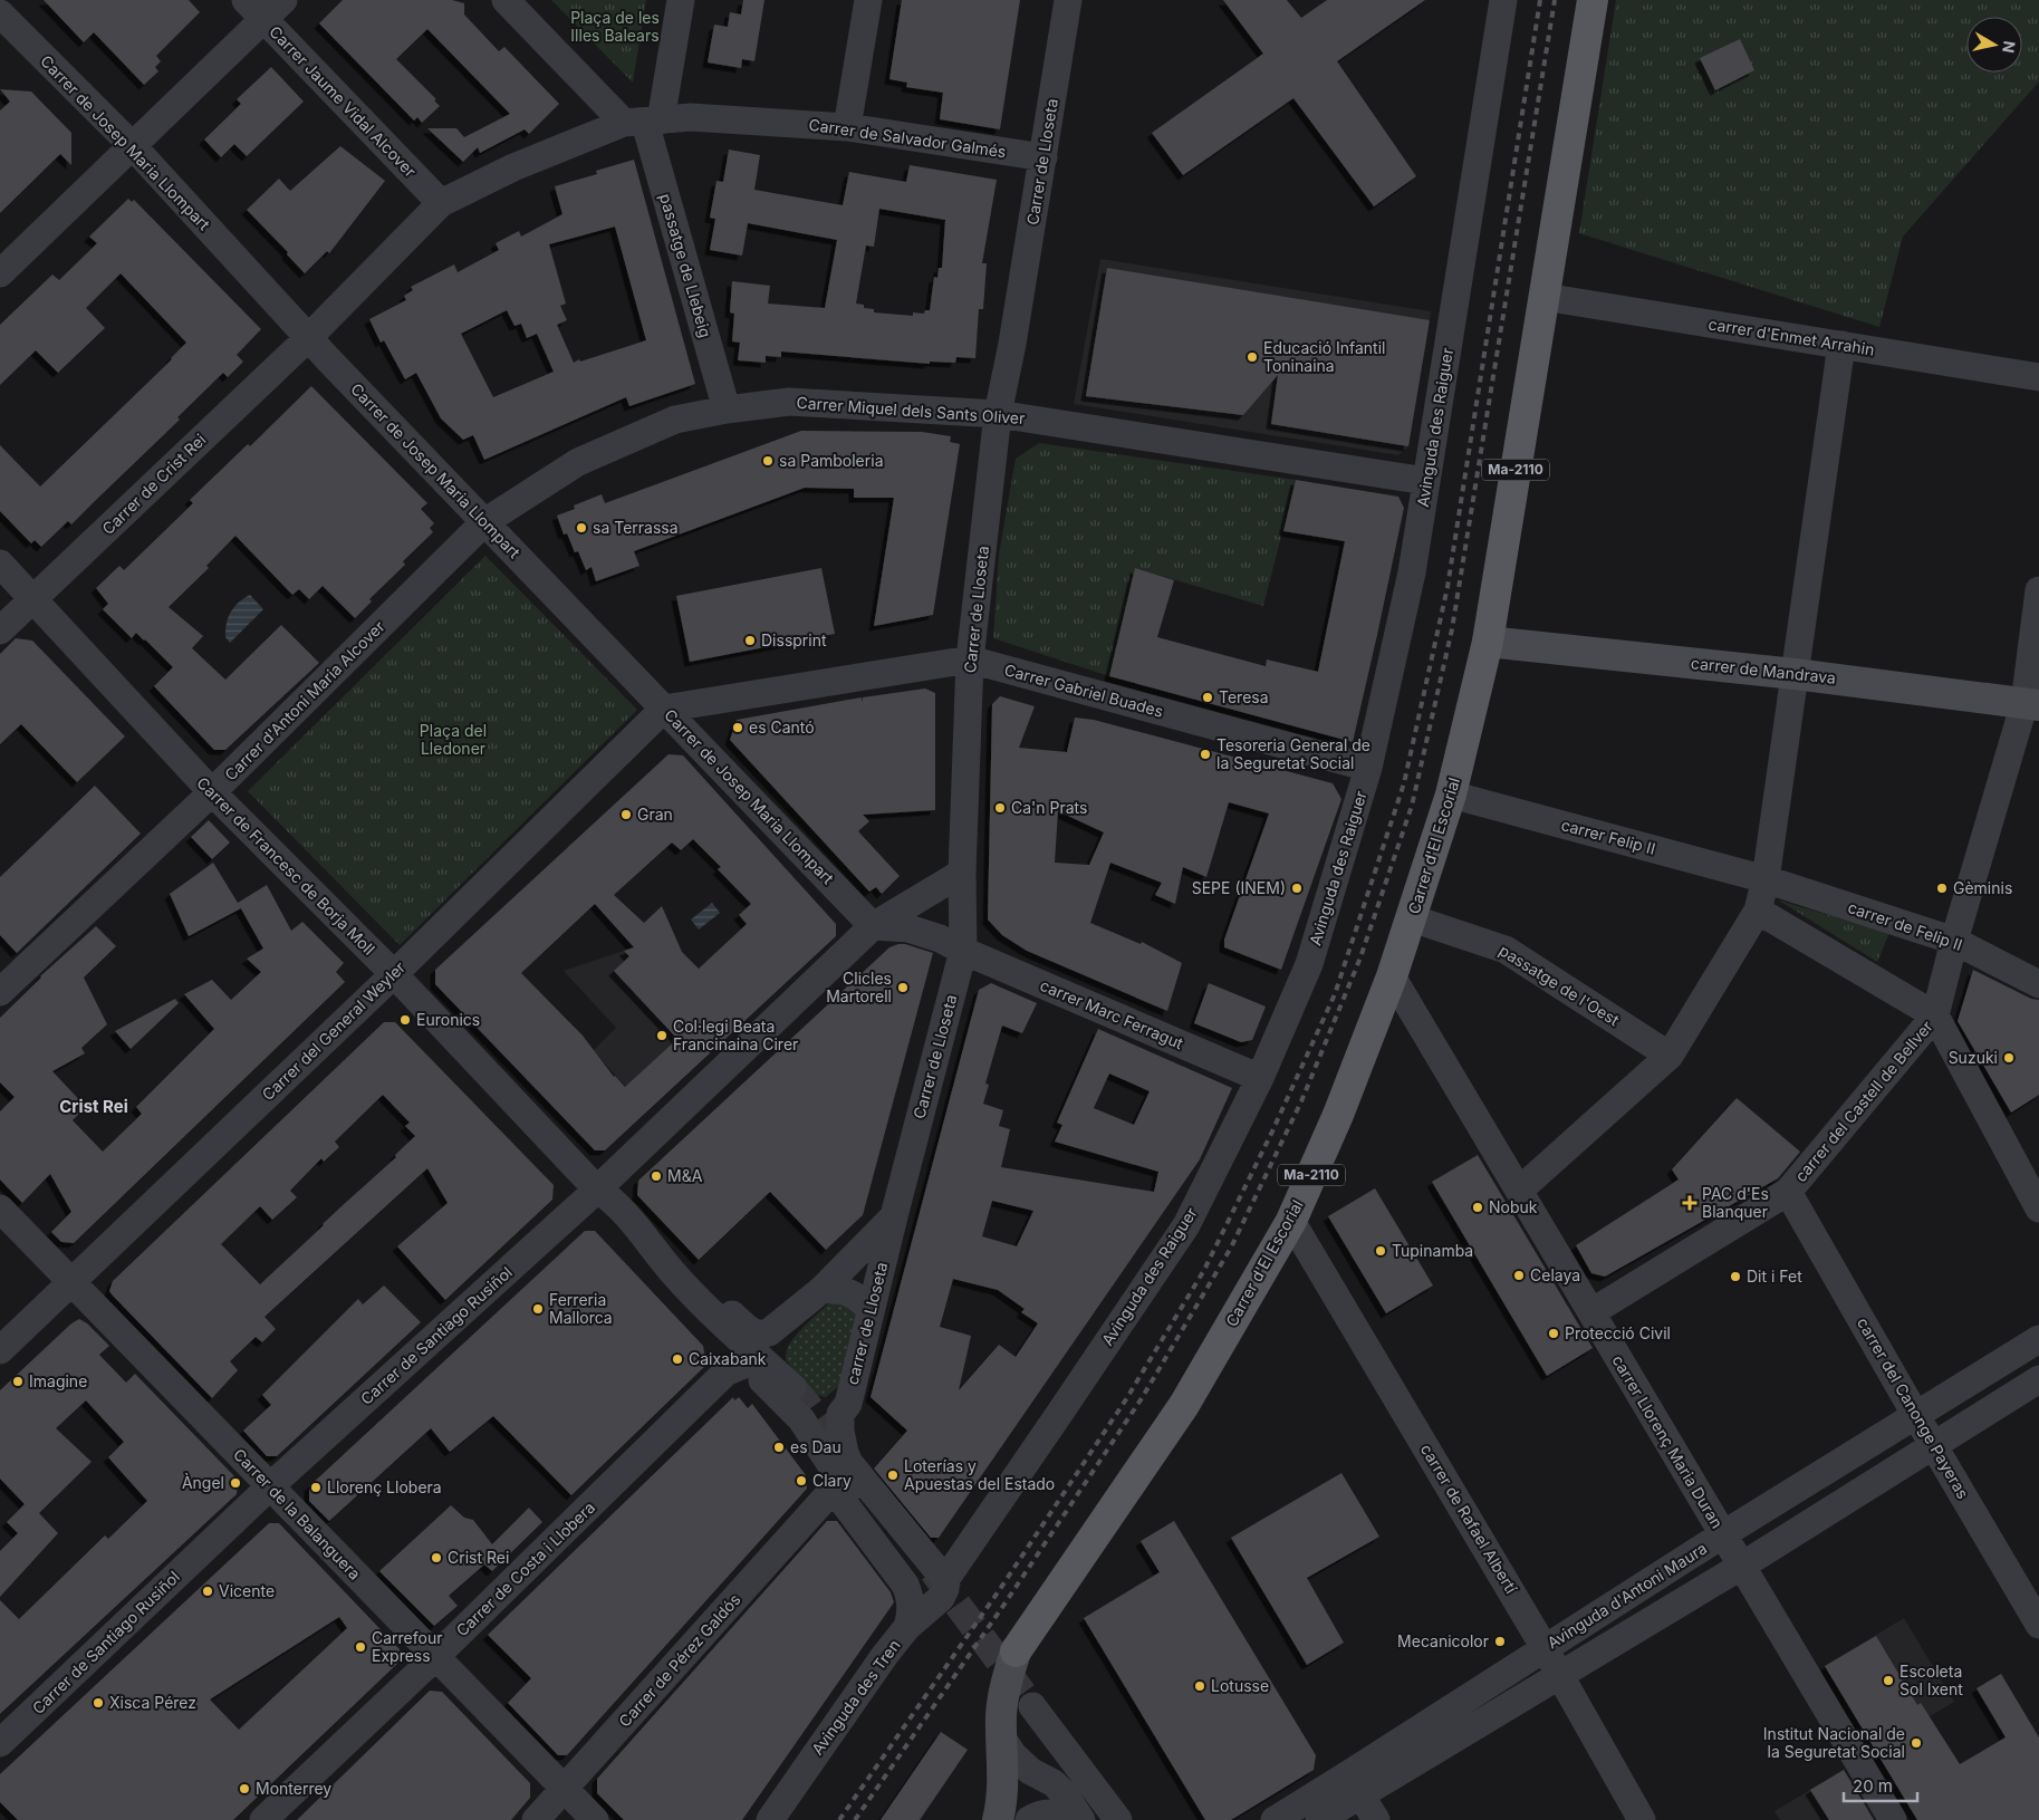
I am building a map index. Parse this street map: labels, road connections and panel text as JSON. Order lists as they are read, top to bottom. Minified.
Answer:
{"streets":{"main road":["Ma-2110","Carrer d'El Escorial"],"street":["Carrer Jaume Vidal Alcover","Carrer de Salvador Galmés","Carrer de Josep Maria Llompart","Carrer de Lloseta","passatge de Llebeig","carrer d'Enmet Arrahin","Carrer Miquel dels Sants Oliver","Avinguda des Raiguer","Carrer de Crist Rei","carrer de Mandrava","Carrer Gabriel Buades","Carrer d'Antoni Maria Alcover","carrer Felip II","Carrer de Francesc de Borja Moll","carrer de Felip II","passatge de l'Oest","carrer Marc Ferragut","Carrer del General Weyler","carrer del Castell de Bellver","carrer de Lloseta","Carrer de Santiago Rusiñol","carrer del Canonge Payeras","carrer Llorenç Maria Duran","Carrer de la Balanguera","carrer de Rafael Albertí","Carrer de Costa i Llobera","Avinguda d'Antoni Maura","Carrer de Pérez Galdós","Avinguda des Tren"]},"crossings":[["Carrer Jaume Vidal Alcover","Carrer de Salvador Galmés"],["Carrer de Salvador Galmés","Carrer de Josep Maria Llompart"],["Carrer de Salvador Galmés","Carrer de Lloseta"],["Carrer de Salvador Galmés","passatge de Llebeig"],["Carrer de Salvador Galmés","Carrer de Crist Rei"],["Carrer de Josep Maria Llompart","Carrer Miquel dels Sants Oliver"],["Carrer de Josep Maria Llompart","Carrer de Crist Rei"],["Carrer de Josep Maria Llompart","Carrer Gabriel Buades"],["Carrer de Josep Maria Llompart","Carrer d'Antoni Maria Alcover"],["Carrer de Josep Maria Llompart","Carrer del General Weyler"],["Carrer de Josep Maria Llompart","Carrer de Santiago Rusiñol"],["Carrer de Lloseta","Carrer Miquel dels Sants Oliver"],["Carrer de Lloseta","Carrer Gabriel Buades"],["Carrer de Lloseta","carrer Marc Ferragut"],["Carrer de Lloseta","carrer de Lloseta"],["Carrer de Lloseta","Carrer de Santiago Rusiñol"],["passatge de Llebeig","Carrer Miquel dels Sants Oliver"],["carrer d'Enmet Arrahin","Ma-2110"],["Carrer Miquel dels Sants Oliver","Avinguda des Raiguer"],["Carrer Miquel dels Sants Oliver","Carrer d'Antoni Maria Alcover"],["Avinguda des Raiguer","Carrer Gabriel Buades"],["Avinguda des Raiguer","Carrer de Francesc de Borja Moll"],["Avinguda des Raiguer","carrer Marc Ferragut"],["Avinguda des Raiguer","Avinguda des Tren"],["Ma-2110","carrer de Mandrava"],["Ma-2110","Carrer d'El Escorial"],["Carrer de Crist Rei","Carrer de Francesc de Borja Moll"],["carrer de Mandrava","Carrer d'El Escorial"],["carrer de Mandrava","carrer del Castell de Bellver"],["Carrer Gabriel Buades","Carrer del General Weyler"],["Carrer d'Antoni Maria Alcover","Carrer de Francesc de Borja Moll"],["carrer Felip II","Carrer d'El Escorial"],["carrer Felip II","carrer de Felip II"],["Carrer d'El Escorial","passatge de l'Oest"],["Carrer d'El Escorial","carrer Llorenç Maria Duran"],["Carrer d'El Escorial","carrer de Rafael Albertí"],["Carrer de Francesc de Borja Moll","Carrer del General Weyler"],["Carrer de Francesc de Borja Moll","Carrer de Santiago Rusiñol"],["Carrer de Francesc de Borja Moll","Carrer de Costa i Llobera"],["Carrer de Francesc de Borja Moll","Avinguda des Tren"],["carrer de Felip II","carrer del Castell de Bellver"],["Carrer del General Weyler","Carrer de la Balanguera"],["carrer del Castell de Bellver","carrer del Canonge Payeras"],["carrer del Castell de Bellver","carrer Llorenç Maria Duran"],["Carrer de Santiago Rusiñol","Carrer de la Balanguera"],["carrer del Canonge Payeras","Avinguda d'Antoni Maura"],["carrer Llorenç Maria Duran","Avinguda d'Antoni Maura"],["Carrer de la Balanguera","Carrer de Costa i Llobera"],["Carrer de la Balanguera","Carrer de Pérez Galdós"],["carrer de Rafael Albertí","Avinguda d'Antoni Maura"],["Carrer de Pérez Galdós","Avinguda des Tren"]],"districts":["Crist Rei"],"parks":["Plaça de les Illes Balears","Plaça del Lledoner"],"places":{"other":["Educació Infantil Toninaina","sa Pamboleria","sa Terrassa","Dissprint","Teresa","es Cantó","Tesoreria General de la Seguretat Social","Ca'n Prats","Gran","SEPE (INEM)","Gèminis","Clicles Martorell","Euronics","Col·legi Beata Francinaina Cirer","Suzuki","M&A","Nobuk","Tupinamba","Celaya","Dit i Fet","Ferreria Mallorca","Protecció Civil","Caixabank","Imagine","es Dau","Loterías y Apuestas del Estado","Clary","Àngel","Llorenç Llobera","Crist Rei","Vicente","Mecanicolor","Carrefour Express","Escoleta Sol Ixent","Lotusse","Xisca Pérez","Institut Nacional de la Seguretat Social","Monterrey"],"health":["PAC d'Es Blanquer"]},"scale_bar":"20 m","north":"right"}
